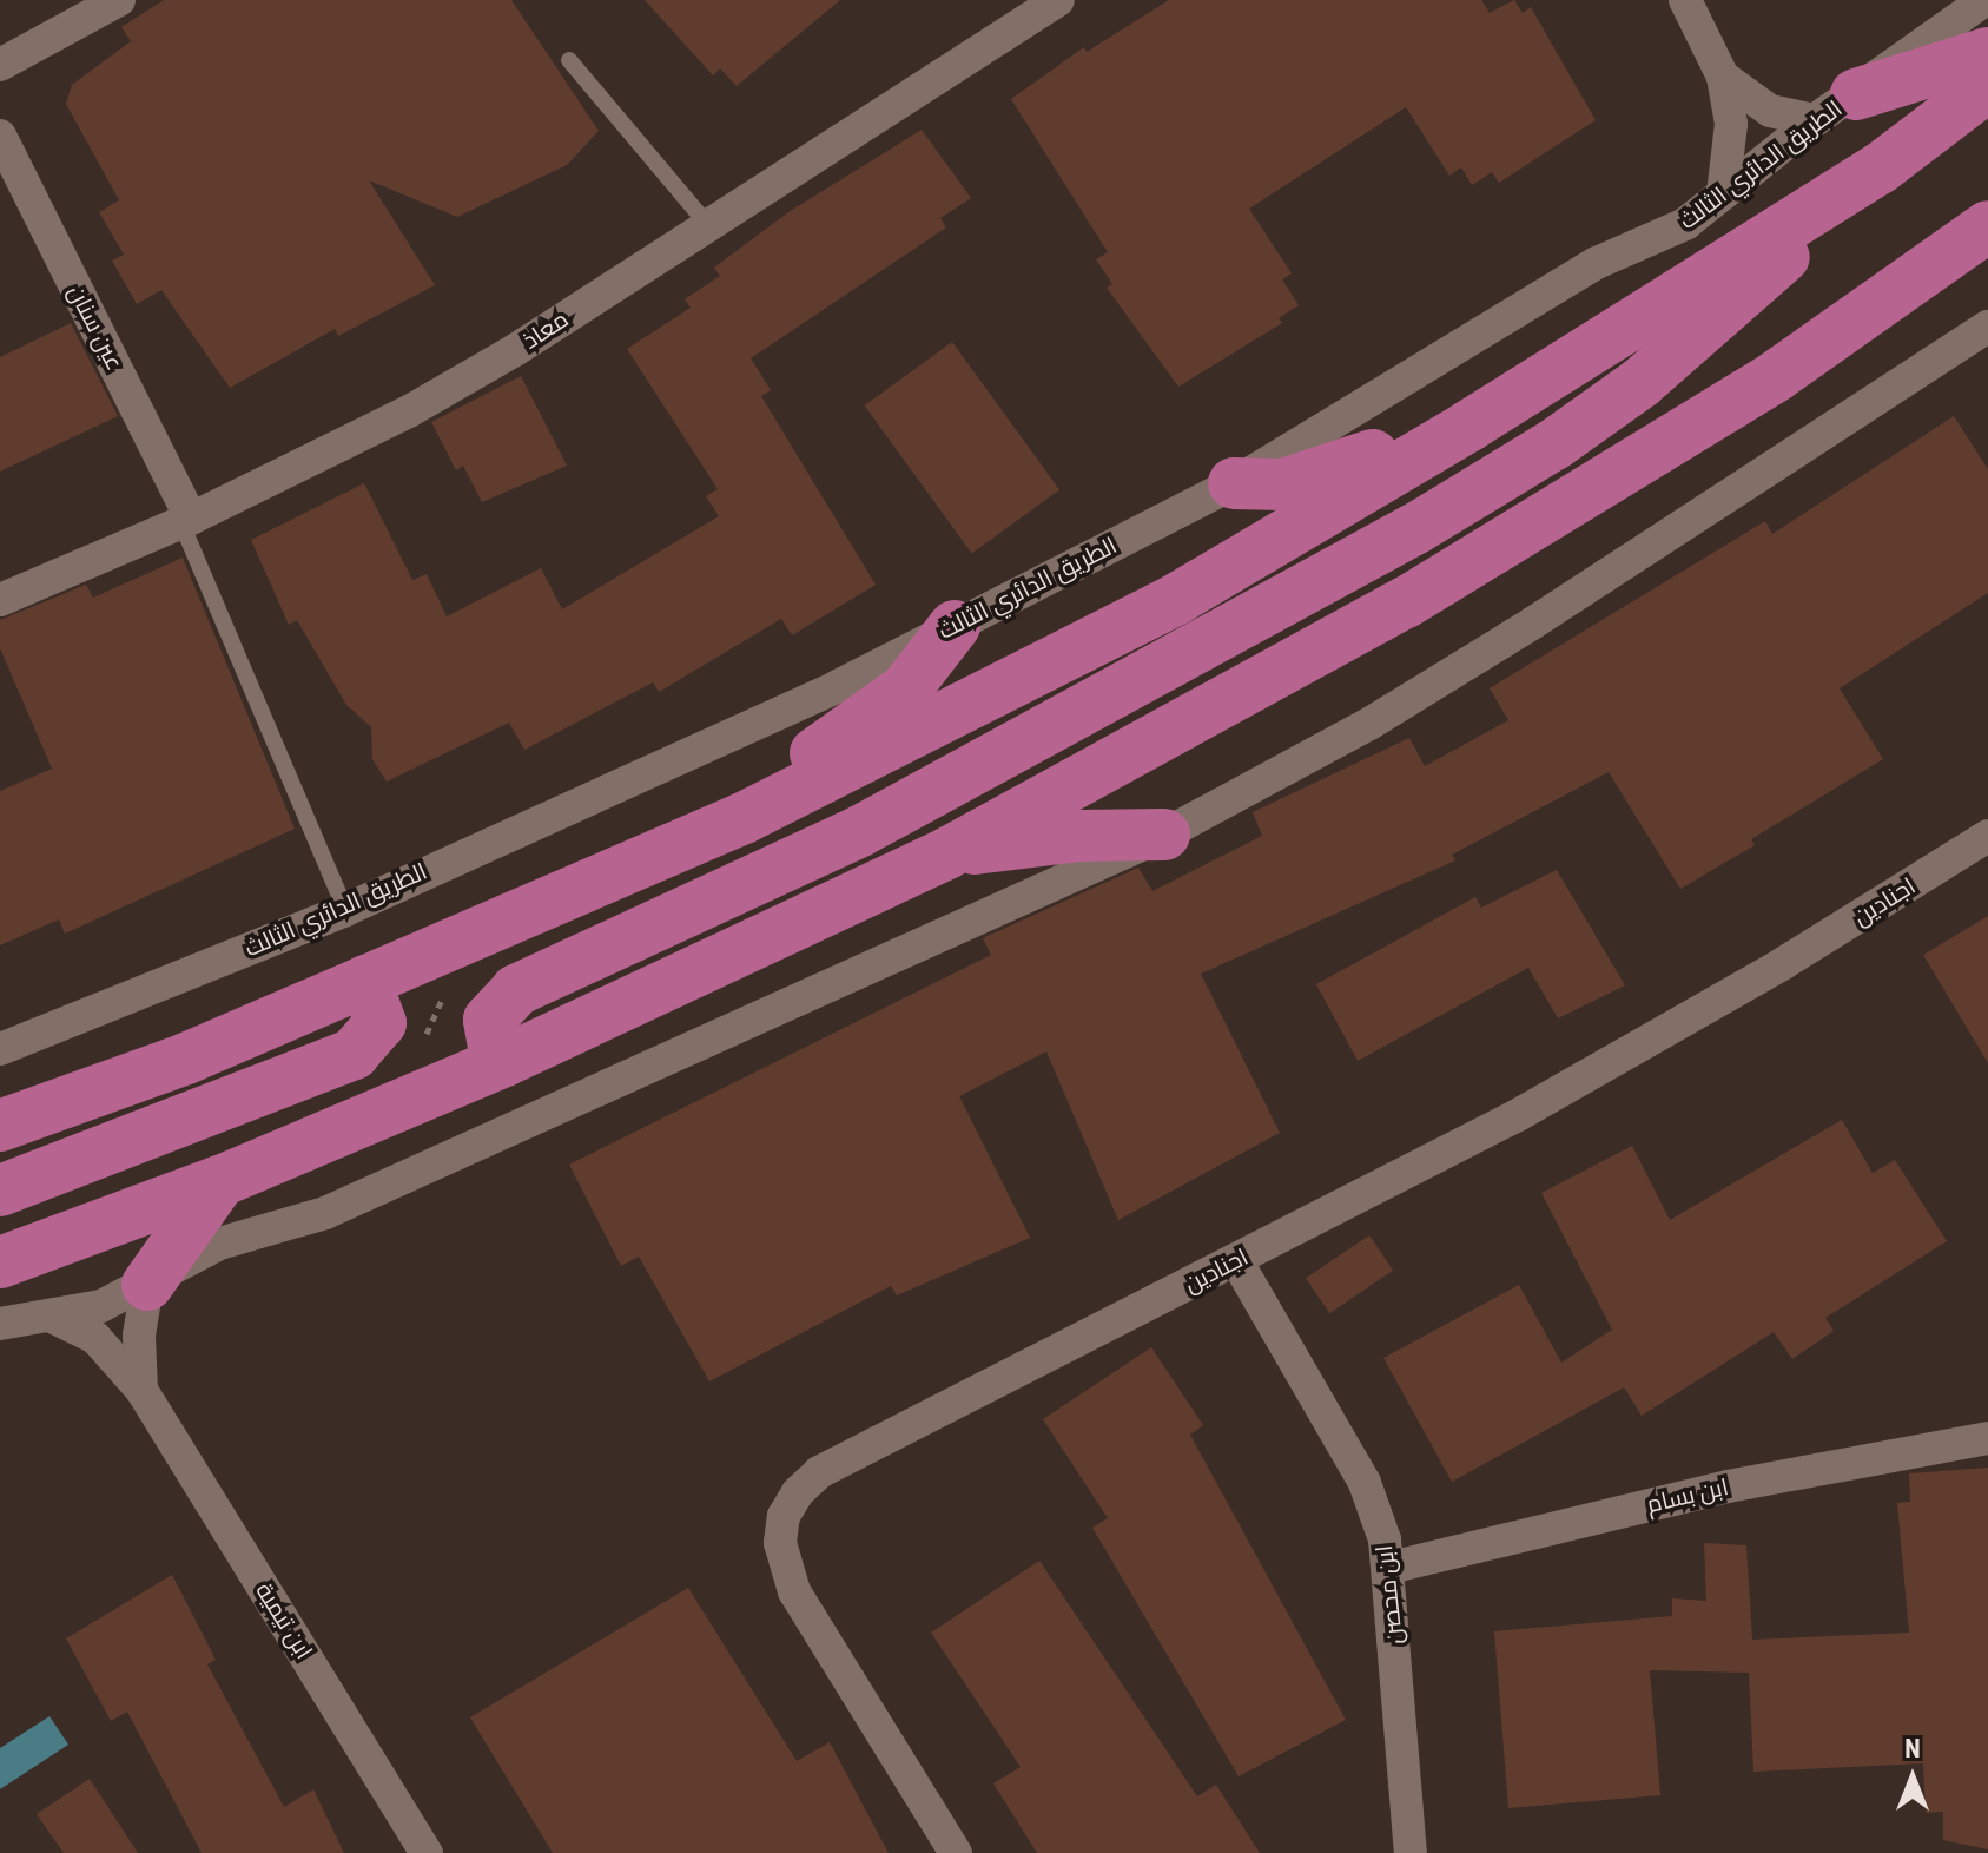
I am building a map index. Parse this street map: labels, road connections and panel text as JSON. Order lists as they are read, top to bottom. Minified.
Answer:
{"streets":{"street":["الطريق الدائري الثالث","عين سنان","معاذ","اجنادين","ابن بسام","ابن محصن","ابن تيمية"]},"crossings":[["عين سنان","معاذ"],["اجنادين","ابن محصن"],["ابن بسام","ابن محصن"]],"north":"top"}
